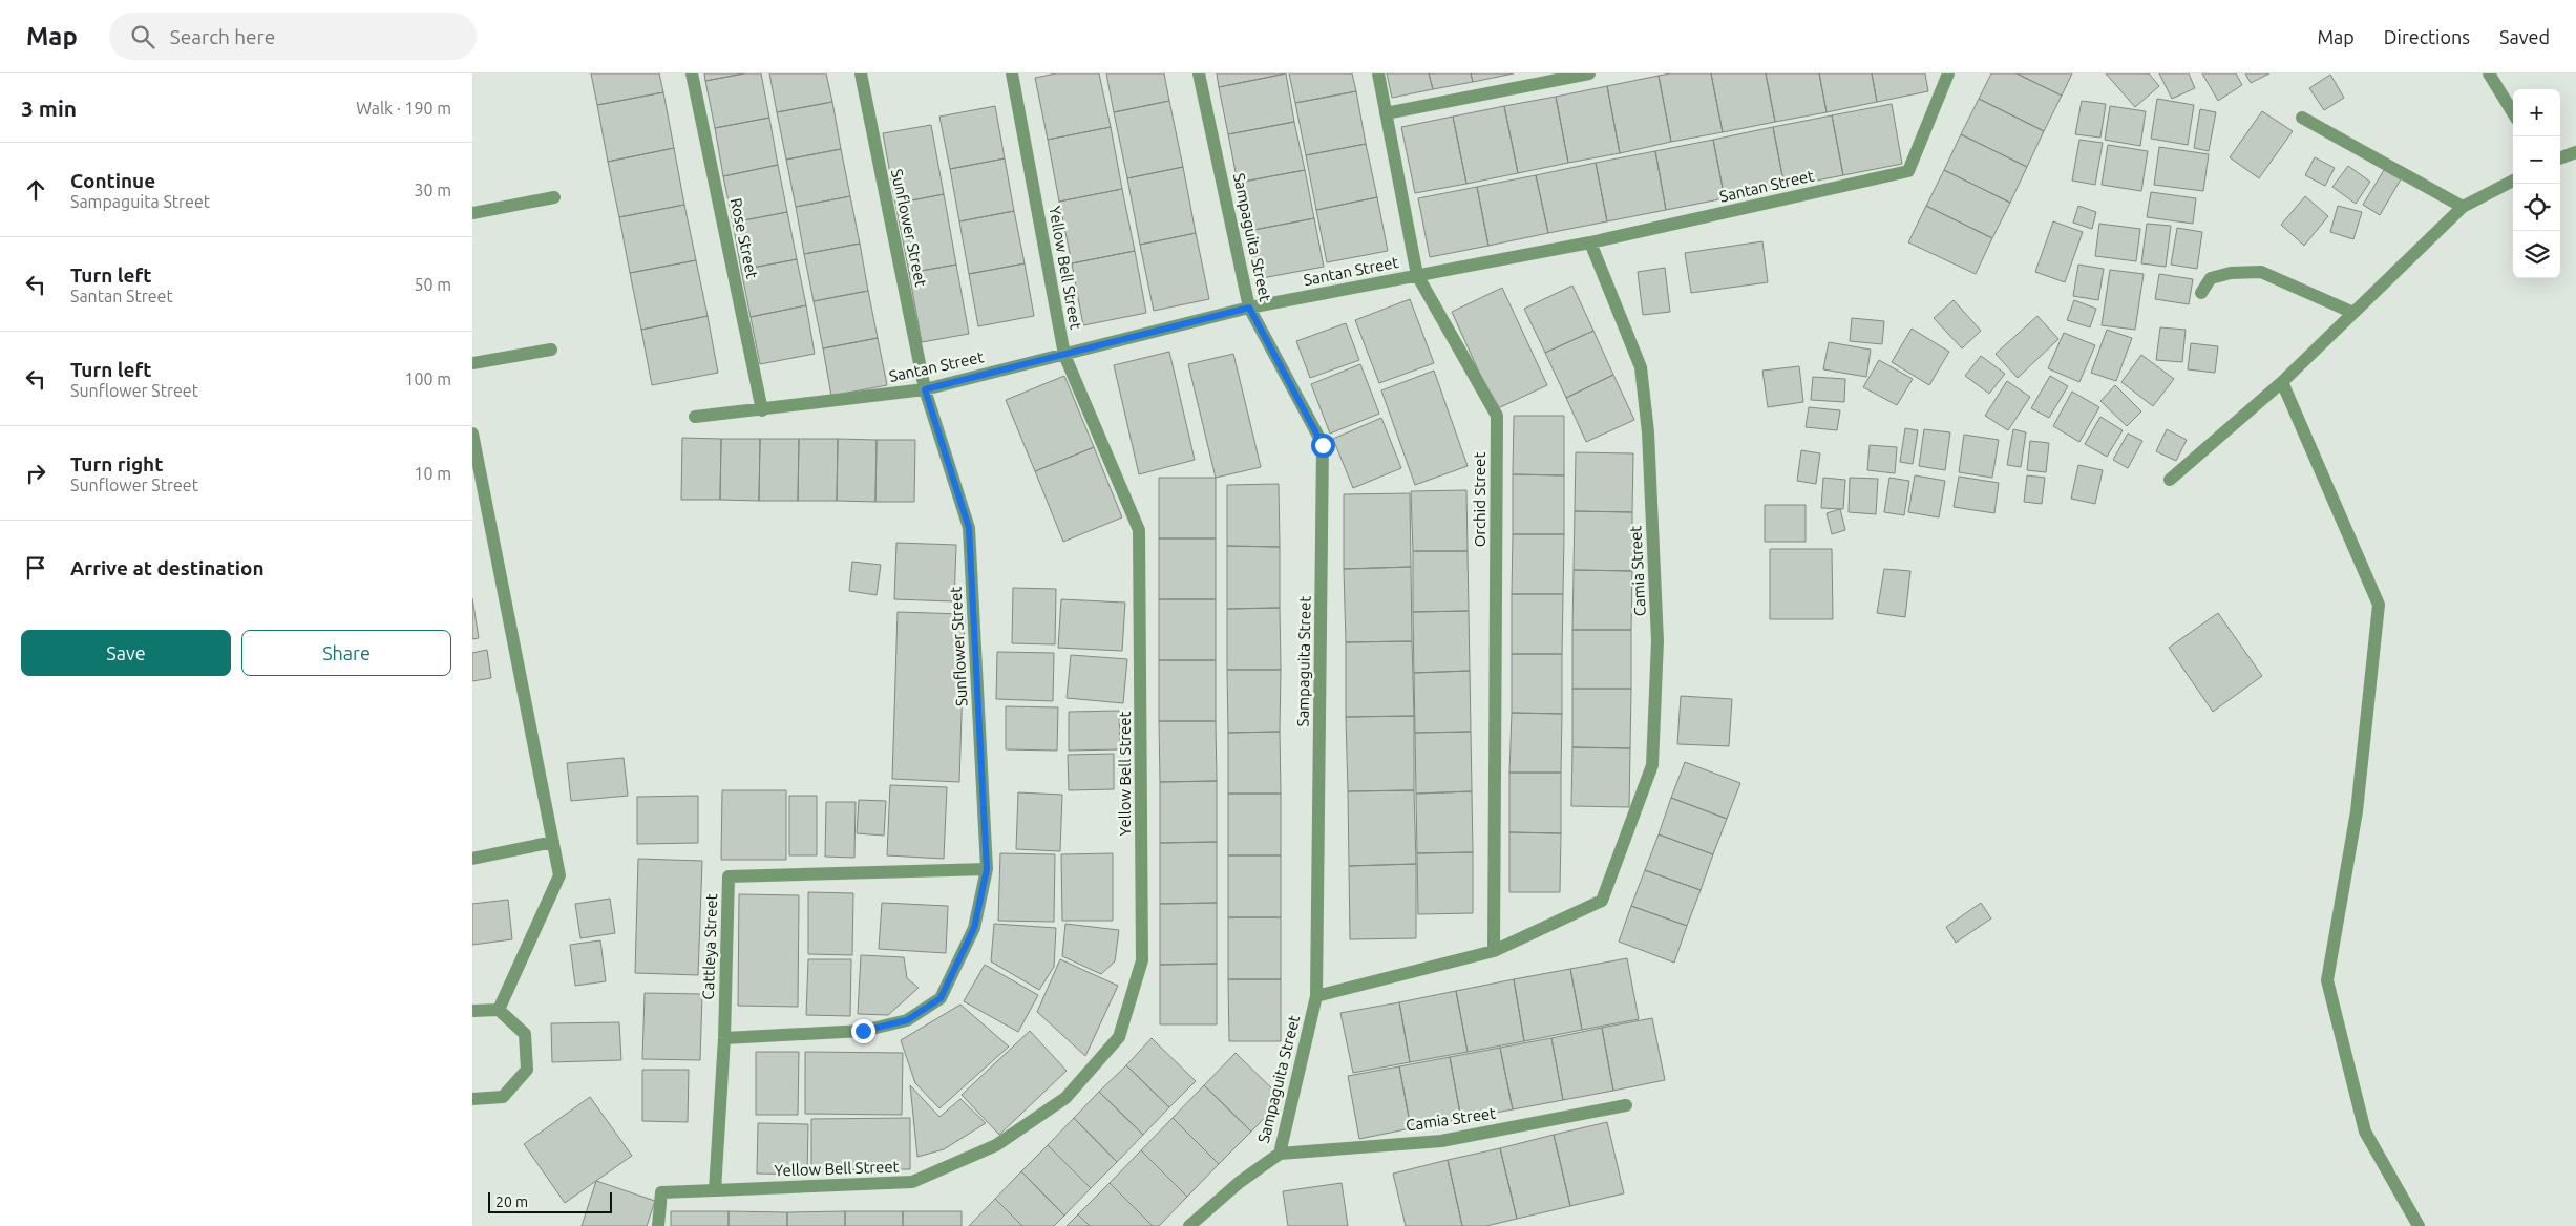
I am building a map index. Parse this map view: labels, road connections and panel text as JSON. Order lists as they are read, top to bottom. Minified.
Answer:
{"streets":{"street":["Santan Street","Sunflower Street","Sampaguita Street","Rose Street","Yellow Bell Street","Orchid Street","Camia Street","Cattleya Street"]},"crossings":[["Santan Street","Sunflower Street"],["Santan Street","Sampaguita Street"],["Santan Street","Rose Street"],["Santan Street","Yellow Bell Street"],["Santan Street","Orchid Street"],["Santan Street","Camia Street"],["Sunflower Street","Cattleya Street"],["Sampaguita Street","Camia Street"],["Yellow Bell Street","Cattleya Street"],["Orchid Street","Camia Street"]],"scale_bar":"20 m","page":{"header":"Map","search":"Search here","nav":["Map","Directions","Saved"],"heading":["3 min","Walk · 190 m"],"map_buttons":["+","−"],"list":[["Continue","Sampaguita Street","30 m"],["Turn left","Santan Street","50 m"],["Turn left","Sunflower Street","100 m"],["Turn right","Sunflower Street","10 m"],"Arrive at destination"],"buttons":["Save","Share"],"scale":"20 m"}}
